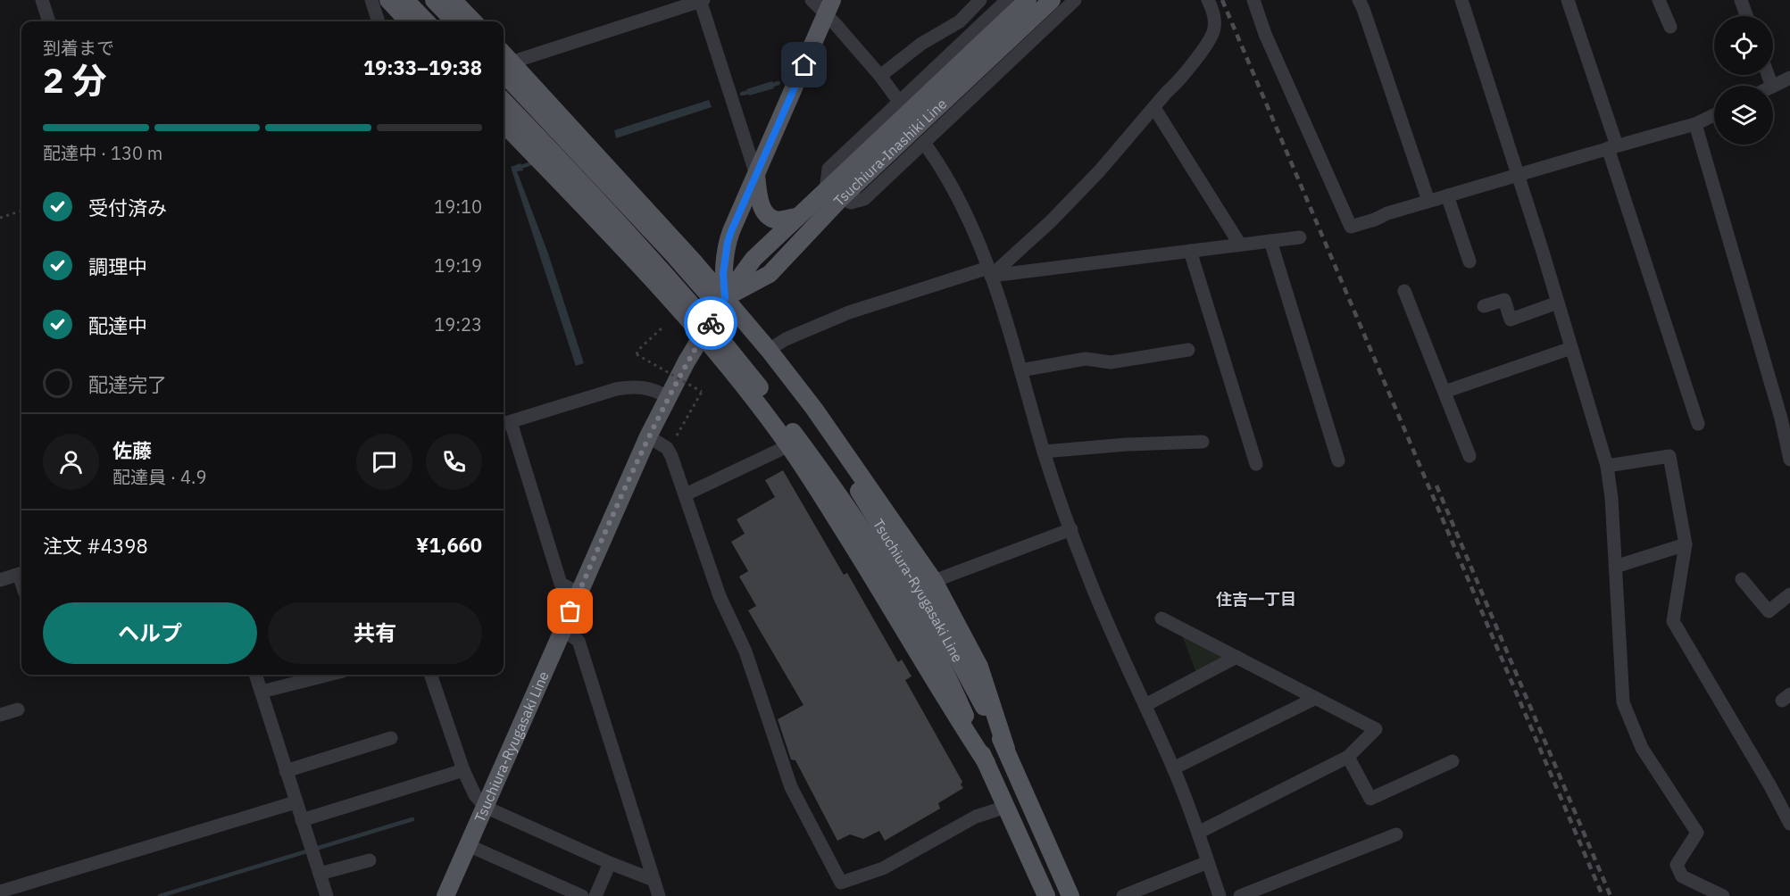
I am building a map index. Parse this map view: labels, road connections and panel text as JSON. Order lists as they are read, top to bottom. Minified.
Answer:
{"streets":{"main road":["Tsuchiura-Inashiki Line","Tsuchiura-Ryugasaki Line"]},"crossings":[["Tsuchiura-Inashiki Line","Tsuchiura-Ryugasaki Line"]],"districts":["住吉一丁目"],"page":{"heading":["2 分","到着まで","19:33–19:38"],"panel":["佐藤","配達員 · 4.9","注文 #4398","¥1,660"],"bar":"配達中 · 130 m","list":[["受付済み","19:10"],["調理中","19:19"],["配達中","19:23"],"配達完了"],"buttons":["ヘルプ","共有"]}}
